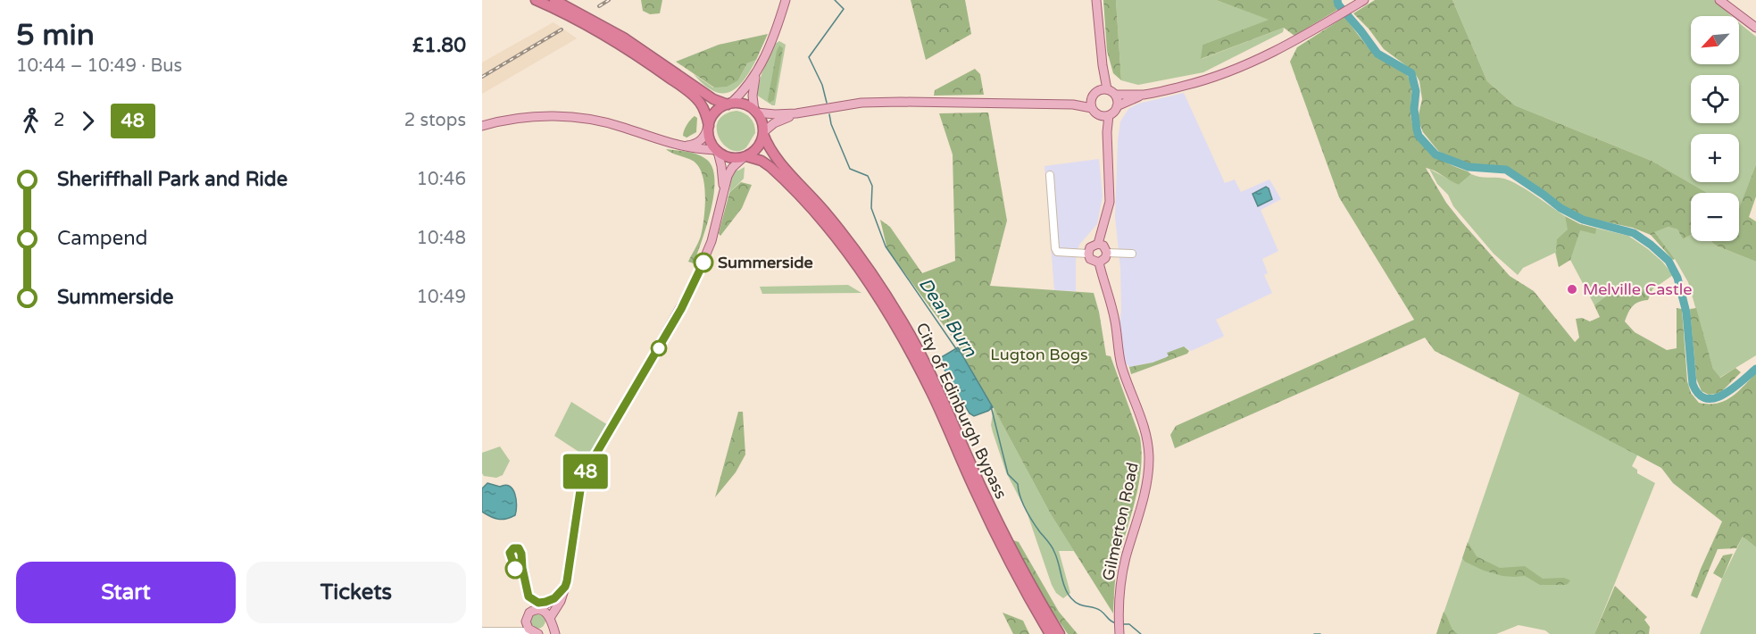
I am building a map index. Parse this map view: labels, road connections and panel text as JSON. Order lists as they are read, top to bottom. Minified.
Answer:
{"streets":{"highway":["City of Edinburgh Bypass"],"main road":["Gilmerton Road"]},"water":["Dean Burn"],"parks":["Lugton Bogs"],"places":["Summerside","Melville Castle"],"lines":["bus line 48"],"north":"bottom left","page":{"heading":["5 min","10:44 – 10:49 · Bus","£1.80"],"on_map":"48","map_buttons":["+","−"],"legs":["2","48","2 stops"],"list":[{"name":"Sheriffhall Park and Ride","value":"10:46"},{"name":"Campend","value":"10:48"},{"name":"Summerside","value":"10:49"}],"buttons":["Start","Tickets"]}}
